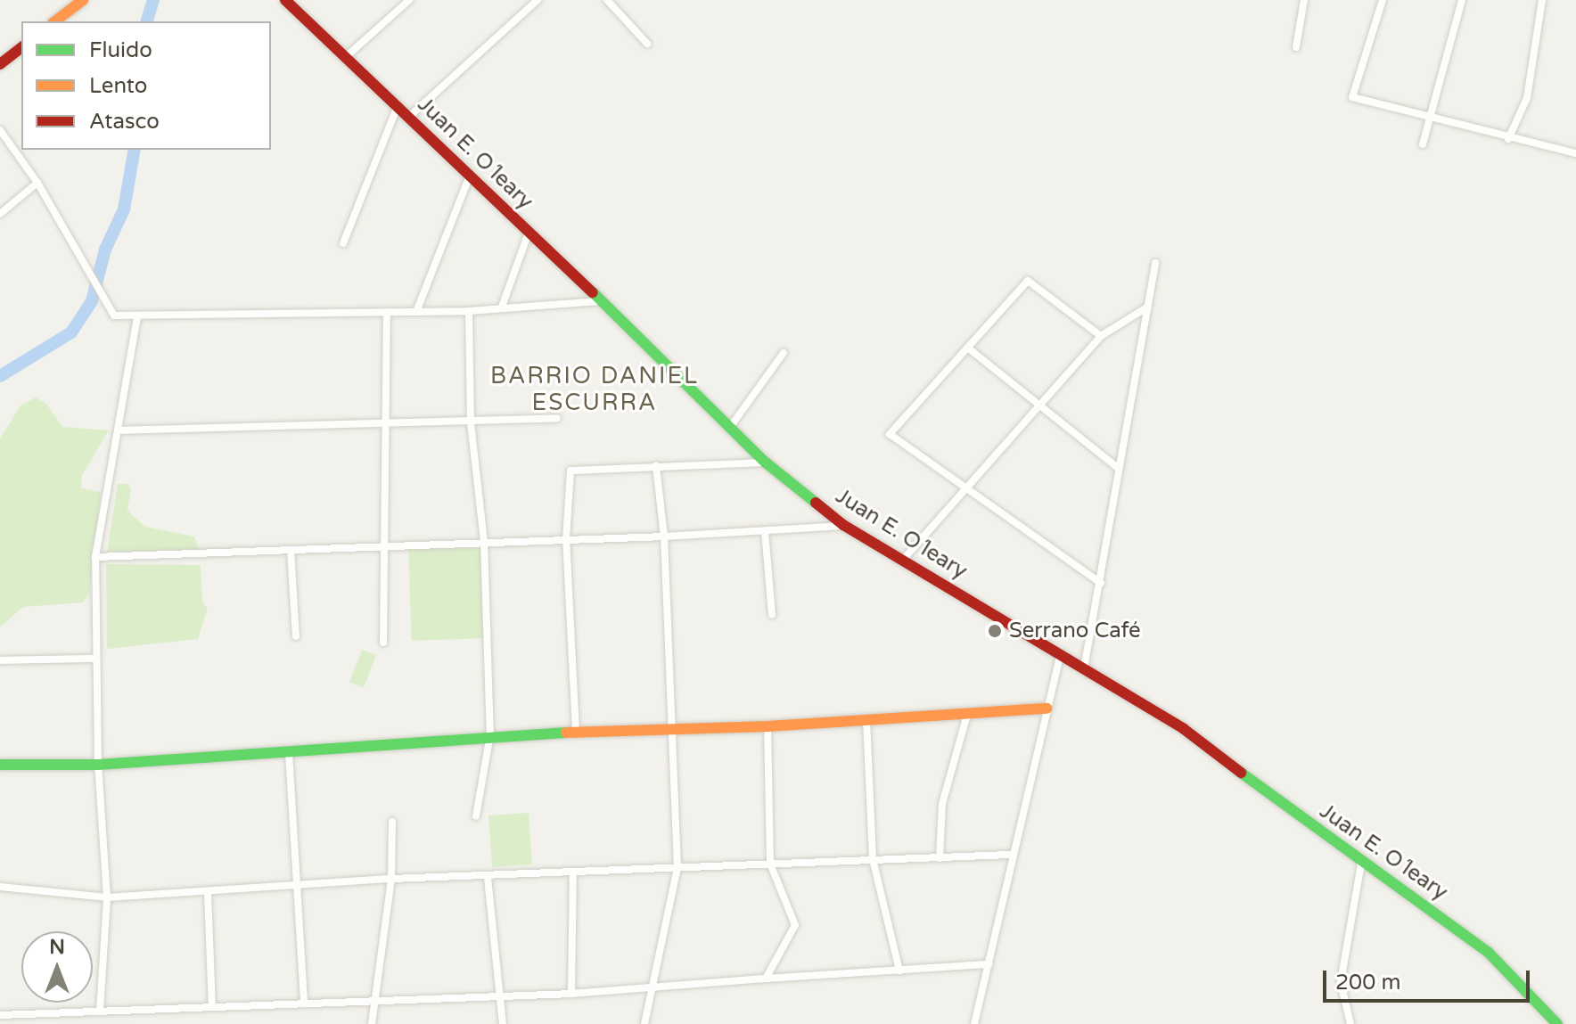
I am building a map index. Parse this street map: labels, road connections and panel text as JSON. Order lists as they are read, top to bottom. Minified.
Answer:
{"streets":{"street":["Juan E. O´leary"]},"districts":["BARRIO DANIEL ESCURRA"],"places":["Serrano Café"],"legend":["Fluido","Lento","Atasco"],"scale_bar":"200 m","north":"top"}
